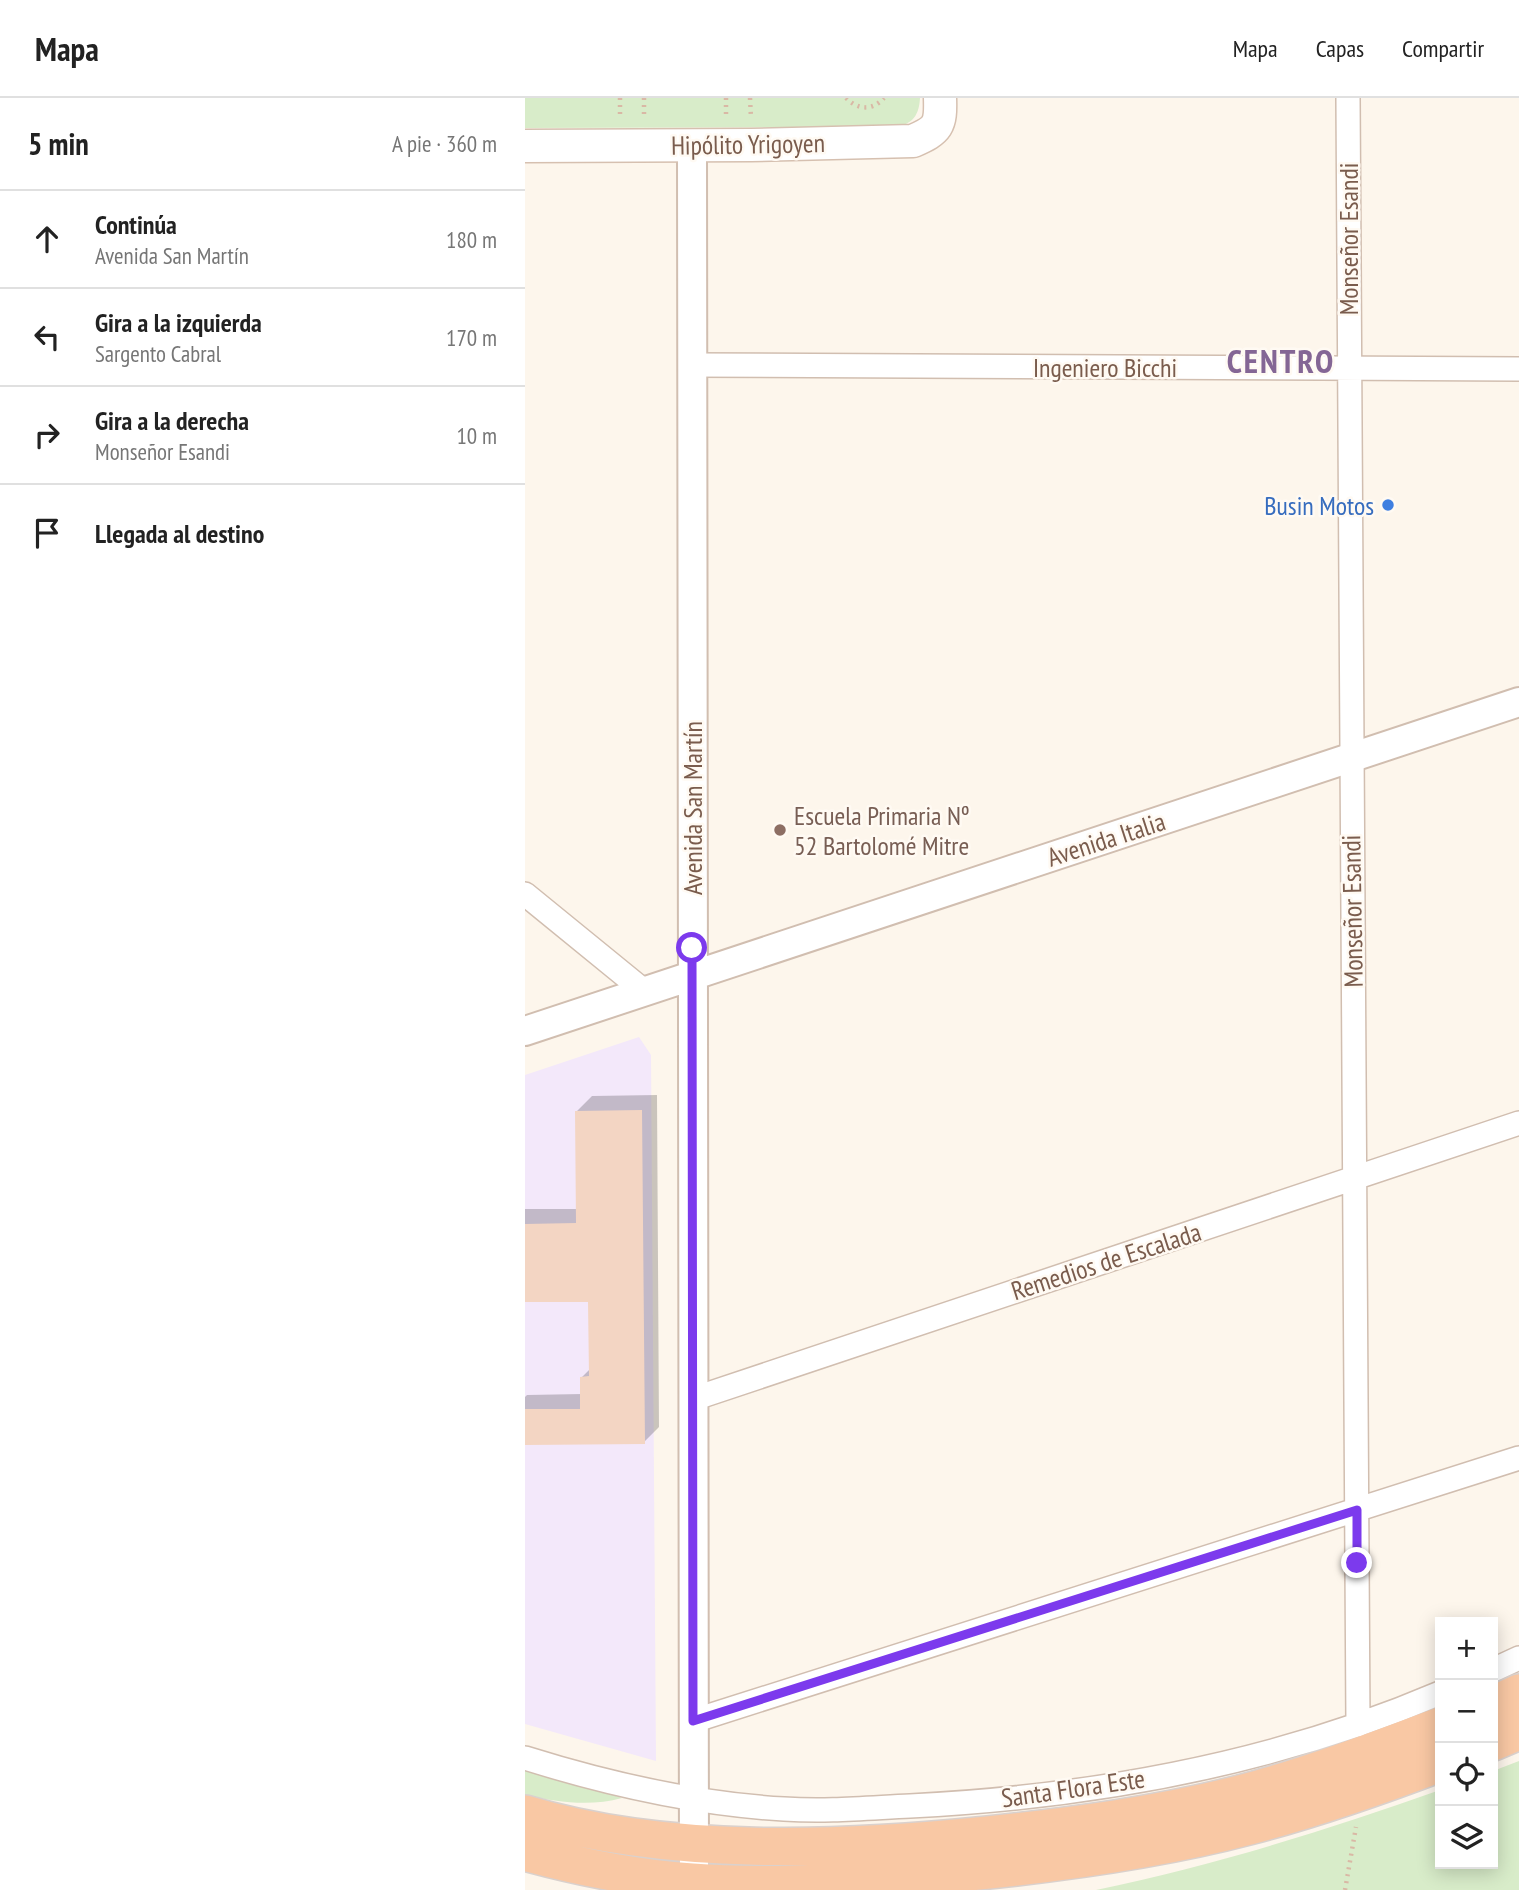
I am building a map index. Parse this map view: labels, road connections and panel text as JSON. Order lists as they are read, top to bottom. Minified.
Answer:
{"streets":{"main road":["Hipólito Yrigoyen"],"street":["Monseñor Esandi","Ingeniero Bicchi","Avenida San Martín","Avenida Italia","Remedios de Escalada","Santa Flora Este"]},"crossings":[["Hipólito Yrigoyen","Avenida San Martín"],["Monseñor Esandi","Ingeniero Bicchi"],["Monseñor Esandi","Avenida Italia"],["Monseñor Esandi","Remedios de Escalada"],["Monseñor Esandi","Santa Flora Este"],["Ingeniero Bicchi","Avenida San Martín"],["Avenida San Martín","Avenida Italia"],["Avenida San Martín","Remedios de Escalada"],["Avenida San Martín","Santa Flora Este"]],"districts":["CENTRO"],"places":["Busin Motos","Escuela Primaria Nº 52 Bartolomé Mitre"],"page":{"header":"Mapa","nav":["Mapa","Capas","Compartir"],"heading":["5 min","A pie · 360 m"],"list":[["Continúa","Avenida San Martín","180 m"],["Gira a la izquierda","Sargento Cabral","170 m"],["Gira a la derecha","Monseñor Esandi","10 m"],"Llegada al destino"],"map_buttons":["+","−"]}}
